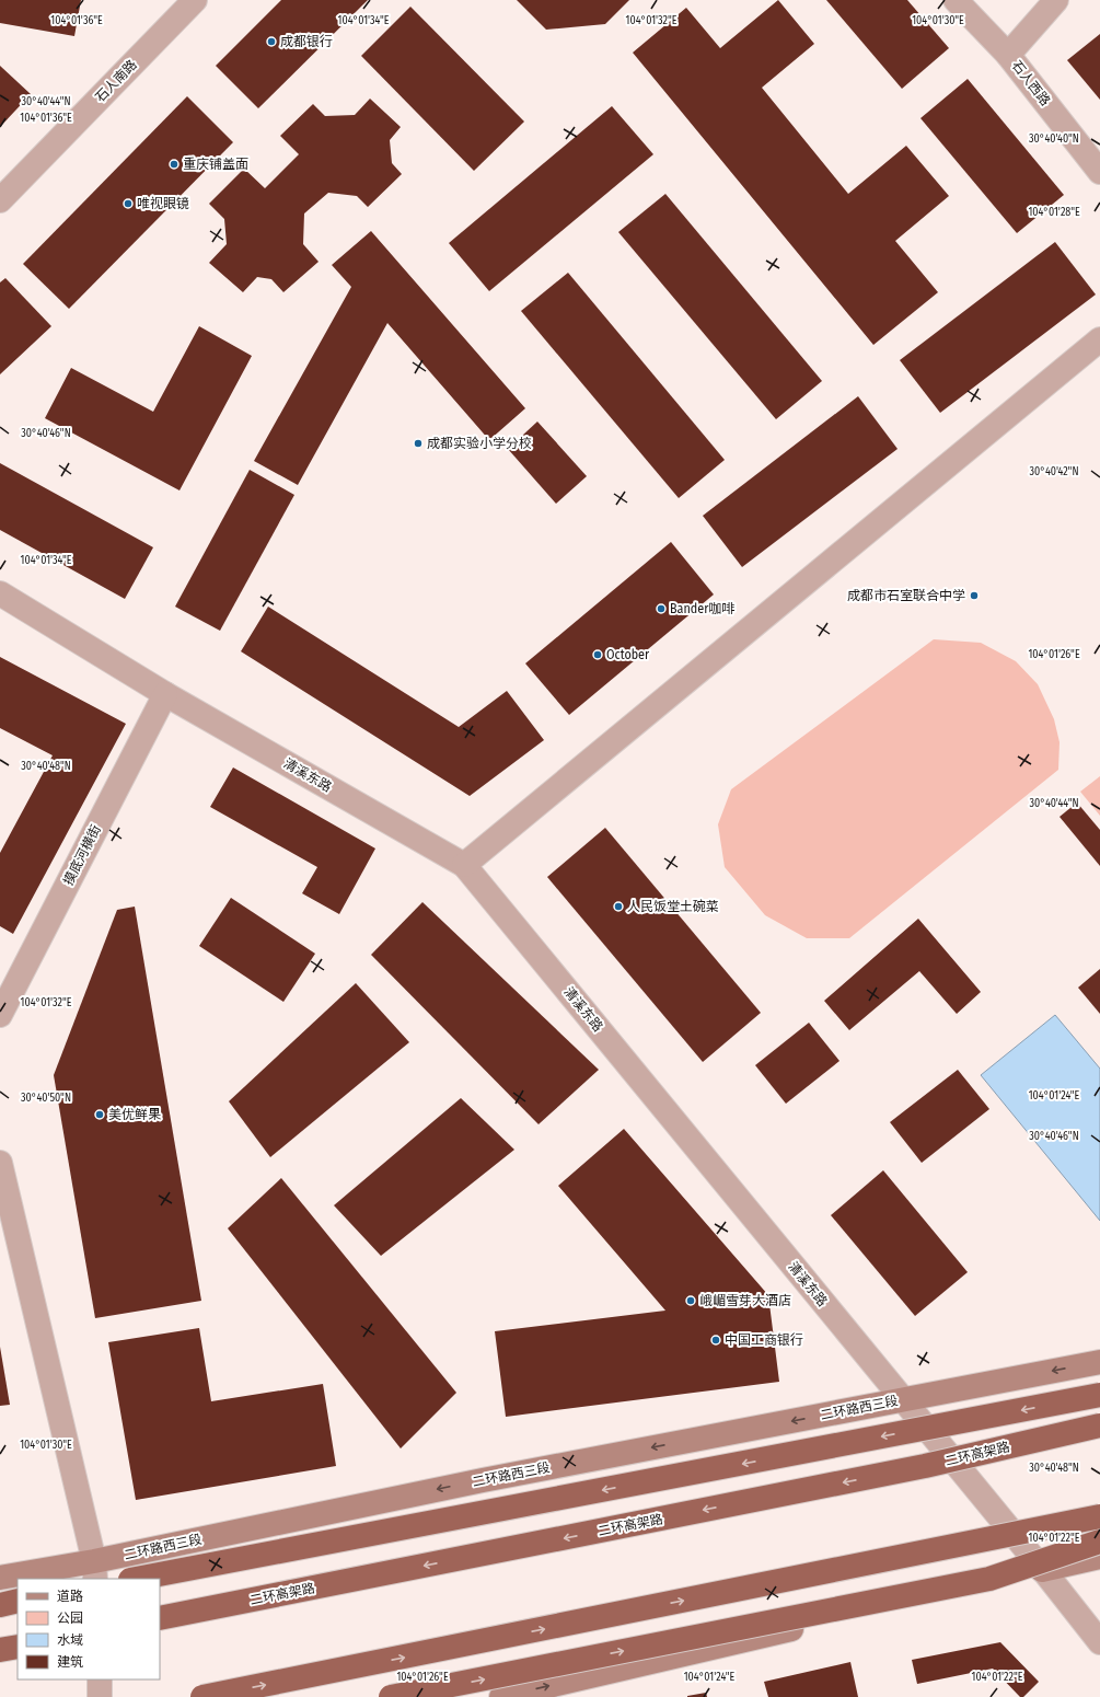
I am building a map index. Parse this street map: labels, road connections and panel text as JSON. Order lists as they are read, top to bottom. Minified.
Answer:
{"streets":{"highway":["二环高架路"],"main road":["二环路西三段"],"street":["石人南路","石人西路","清溪东路","摸底河横街"]},"crossings":[["清溪东路","摸底河横街"],["清溪东路","二环路西三段"]],"places":["成都银行","重庆铺盖面","唯视眼镜","成都实验小学分校","成都市石室联合中学","Bander咖啡","October","人民饭堂土碗菜","美优鲜果","峨嵋雪芽大酒店","中国工商银行"],"legend":["道路","公园","水域","建筑"],"coordinates":["104°01'36\"E","104°01'34\"E","104°01'32\"E","104°01'30\"E","30°40'44\"N","30°40'40\"N","104°01'28\"E","30°40'46\"N","30°40'42\"N","104°01'26\"E","30°40'48\"N","104°01'24\"E","30°40'50\"N","104°01'22\"E"]}
